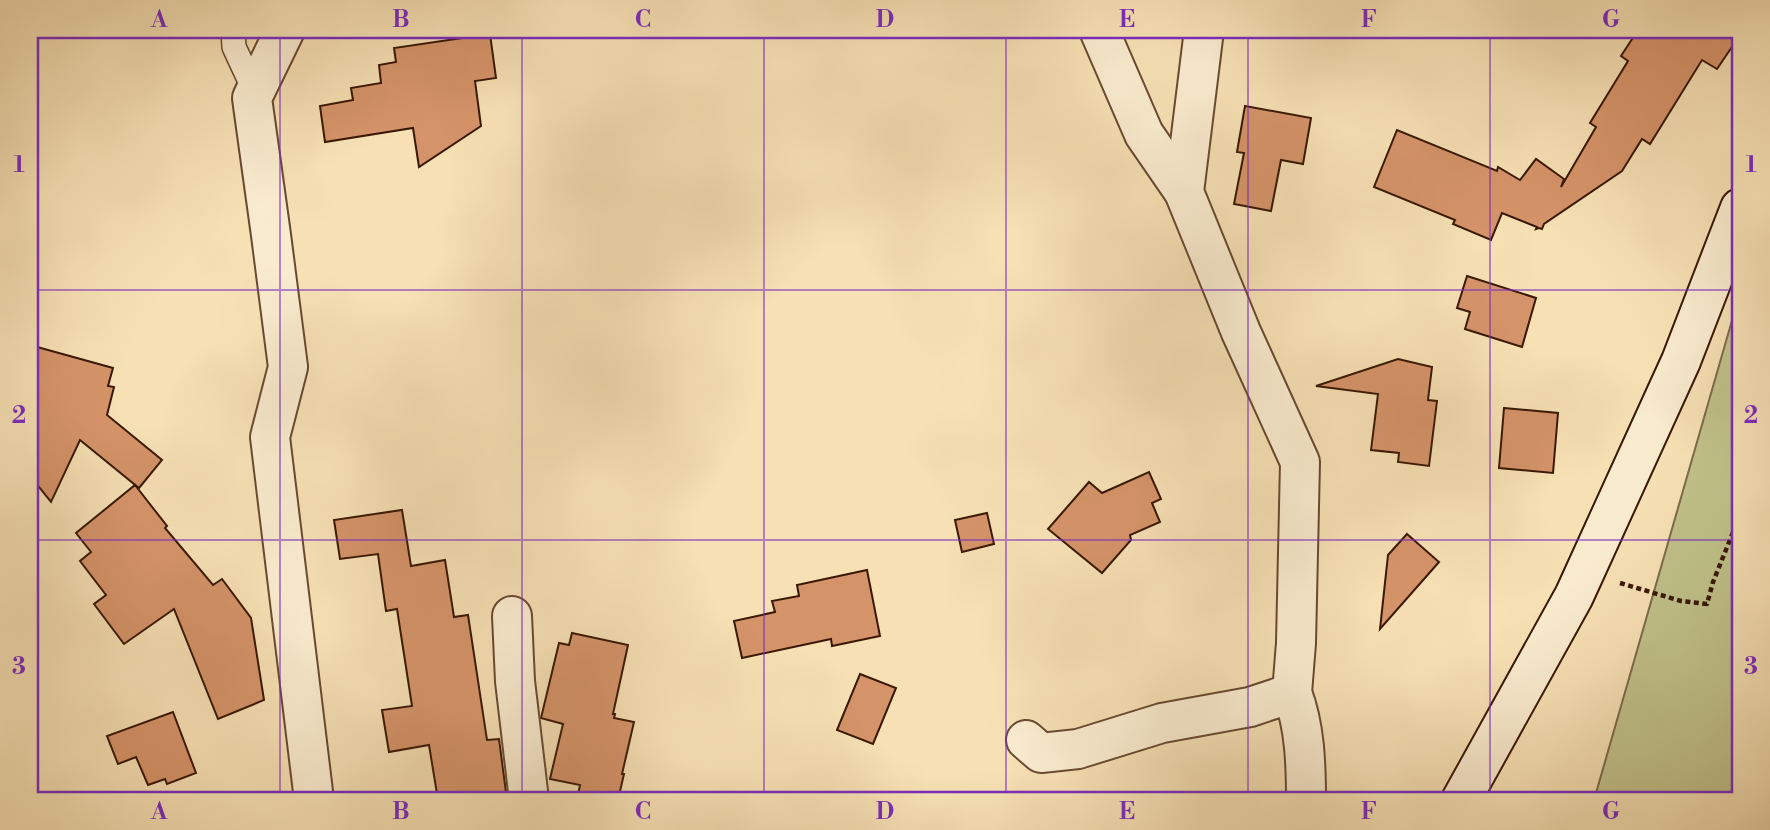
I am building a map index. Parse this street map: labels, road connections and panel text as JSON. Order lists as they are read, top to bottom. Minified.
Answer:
{"grid":{"columns":["A","B","C","D","E","F","G"],"rows":["1","2","3"]}}
